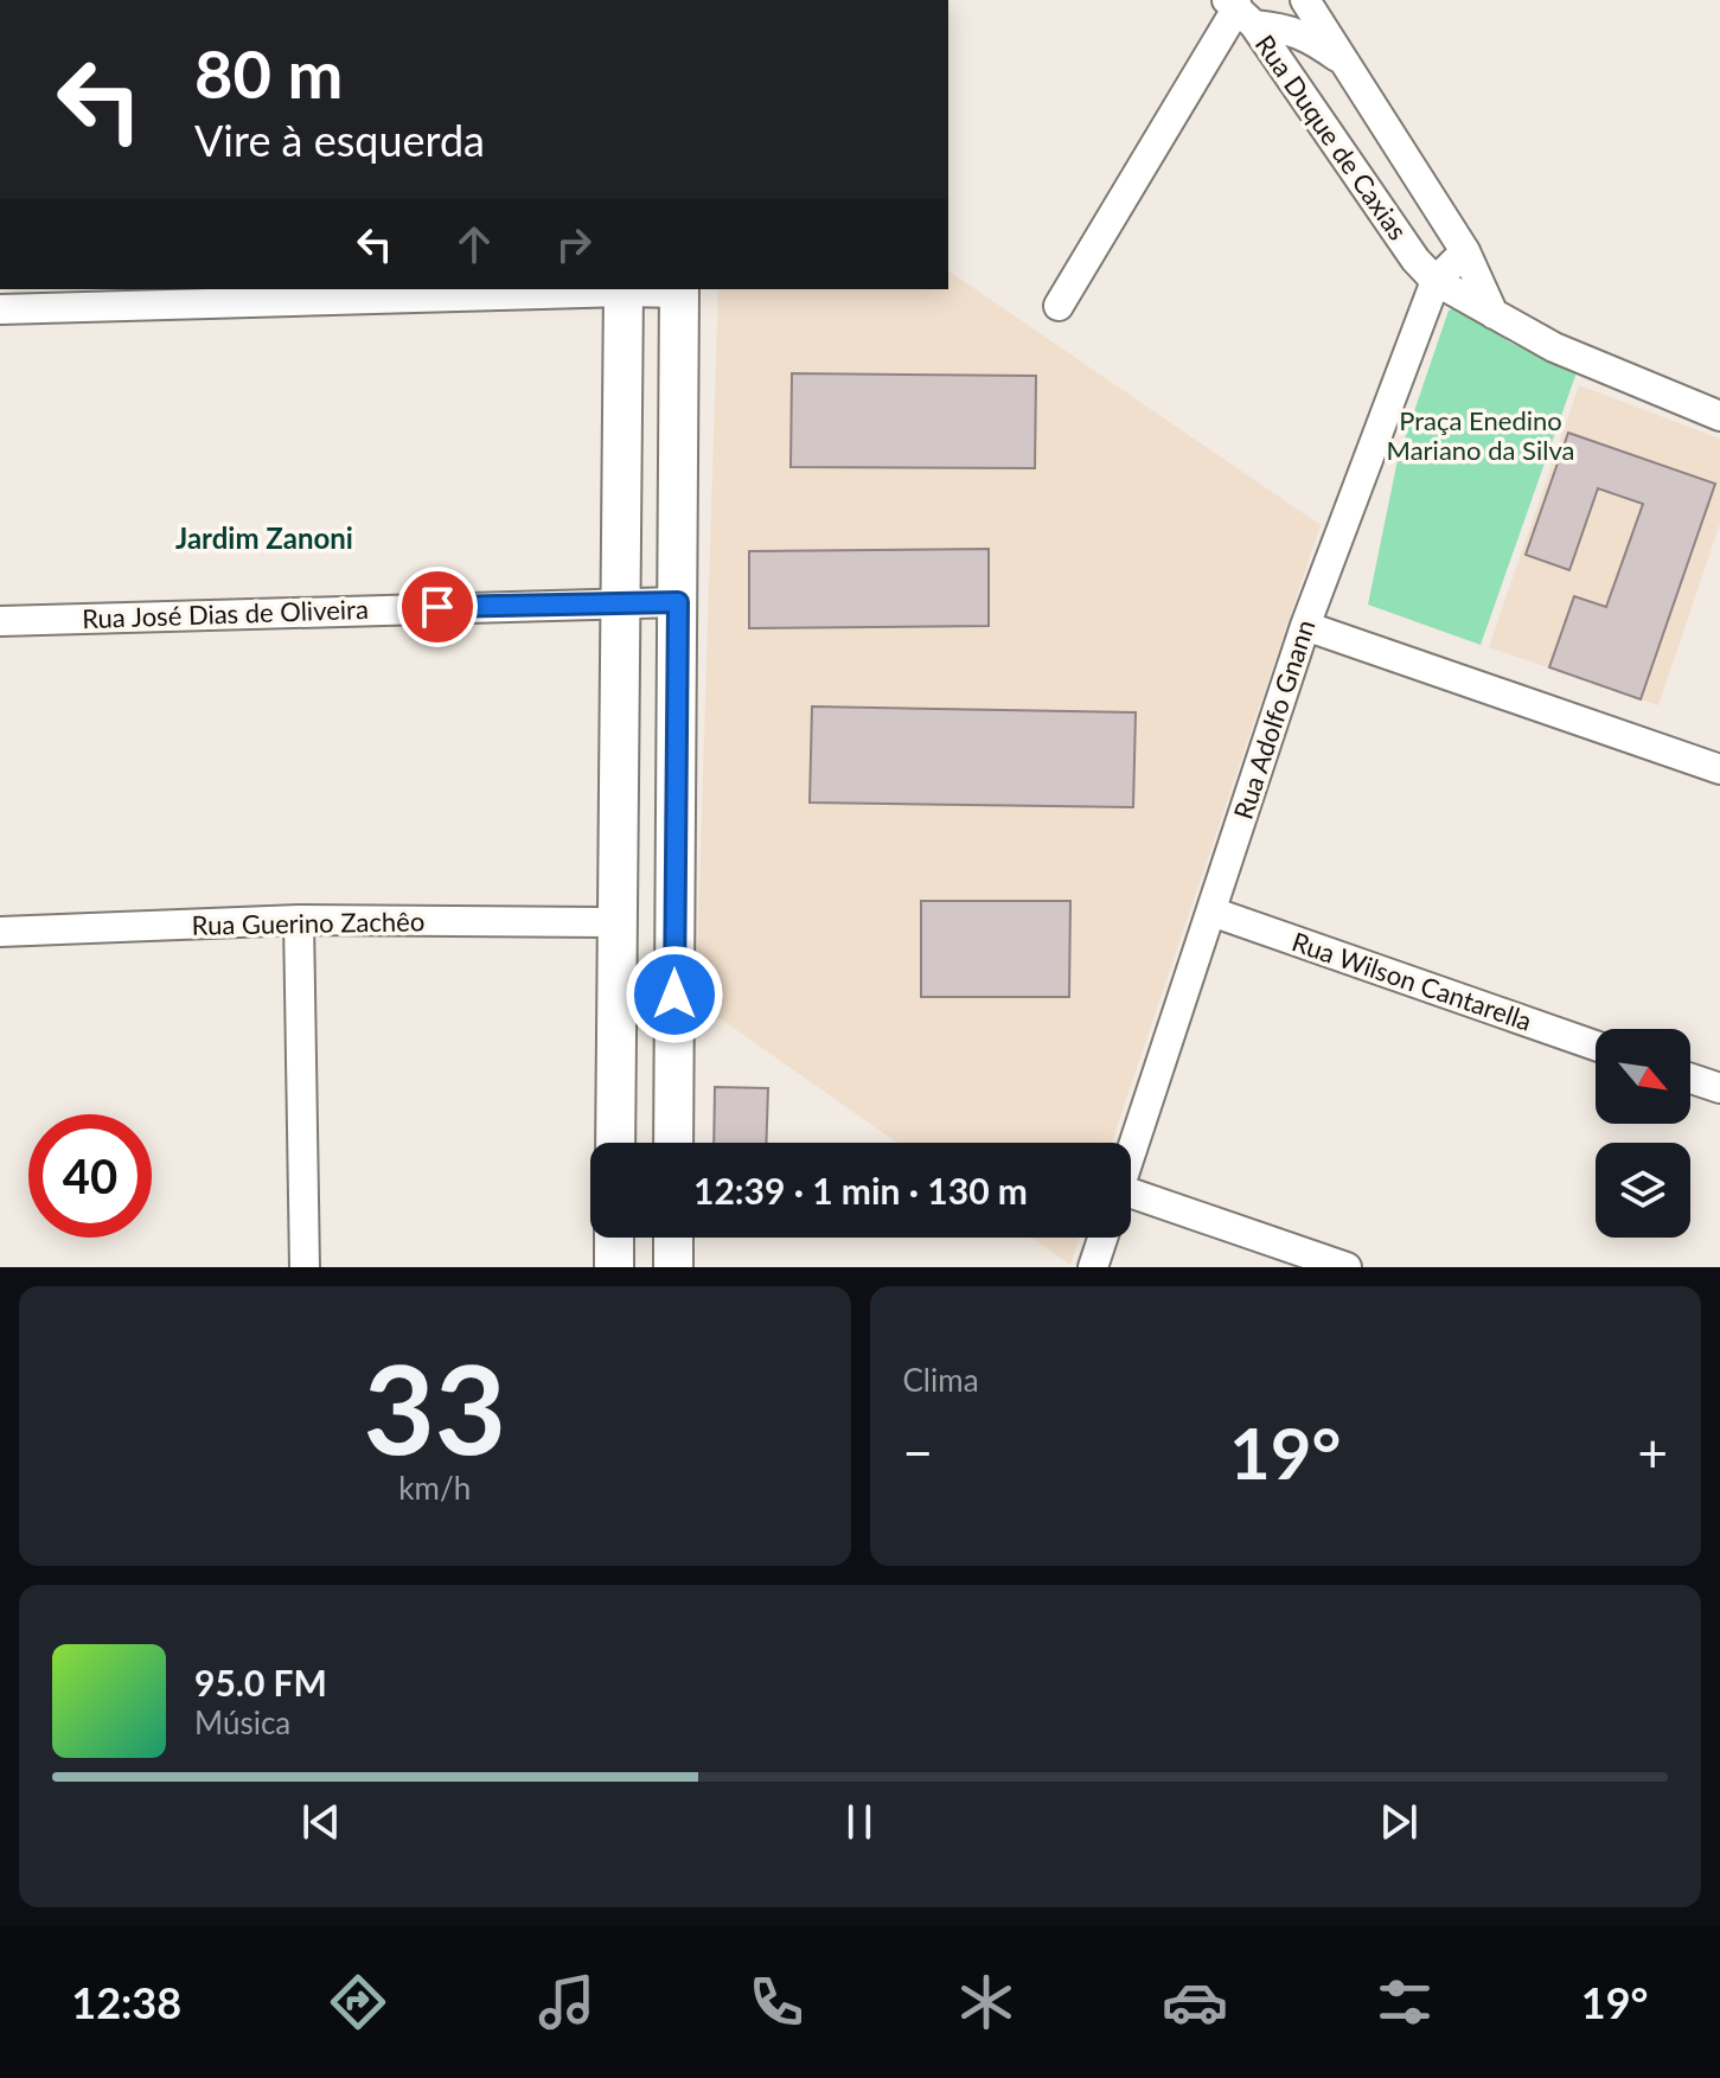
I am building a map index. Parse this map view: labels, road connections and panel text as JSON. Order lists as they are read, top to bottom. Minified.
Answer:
{"streets":{"street":["Rua Duque de Caxias","Rua José Dias de Oliveira","Rua Adolfo Gnann","Rua Guerino Zachêo","Rua Wilson Cantarella"]},"crossings":[["Rua Duque de Caxias","Rua Adolfo Gnann"],["Rua Adolfo Gnann","Rua Wilson Cantarella"]],"districts":["Jardim Zanoni"],"parks":["Praça Enedino Mariano da Silva"],"north":"bottom right","page":{"turn":["80 m","Vire à esquerda"],"limit":"40","trip":"12:39 · 1 min · 130 m","tile":[["33","km/h"],"Clima"],"heat":["−","19°","+"],"song":["95.0 FM","Música"],"tabs":["12:38","19°"]}}
